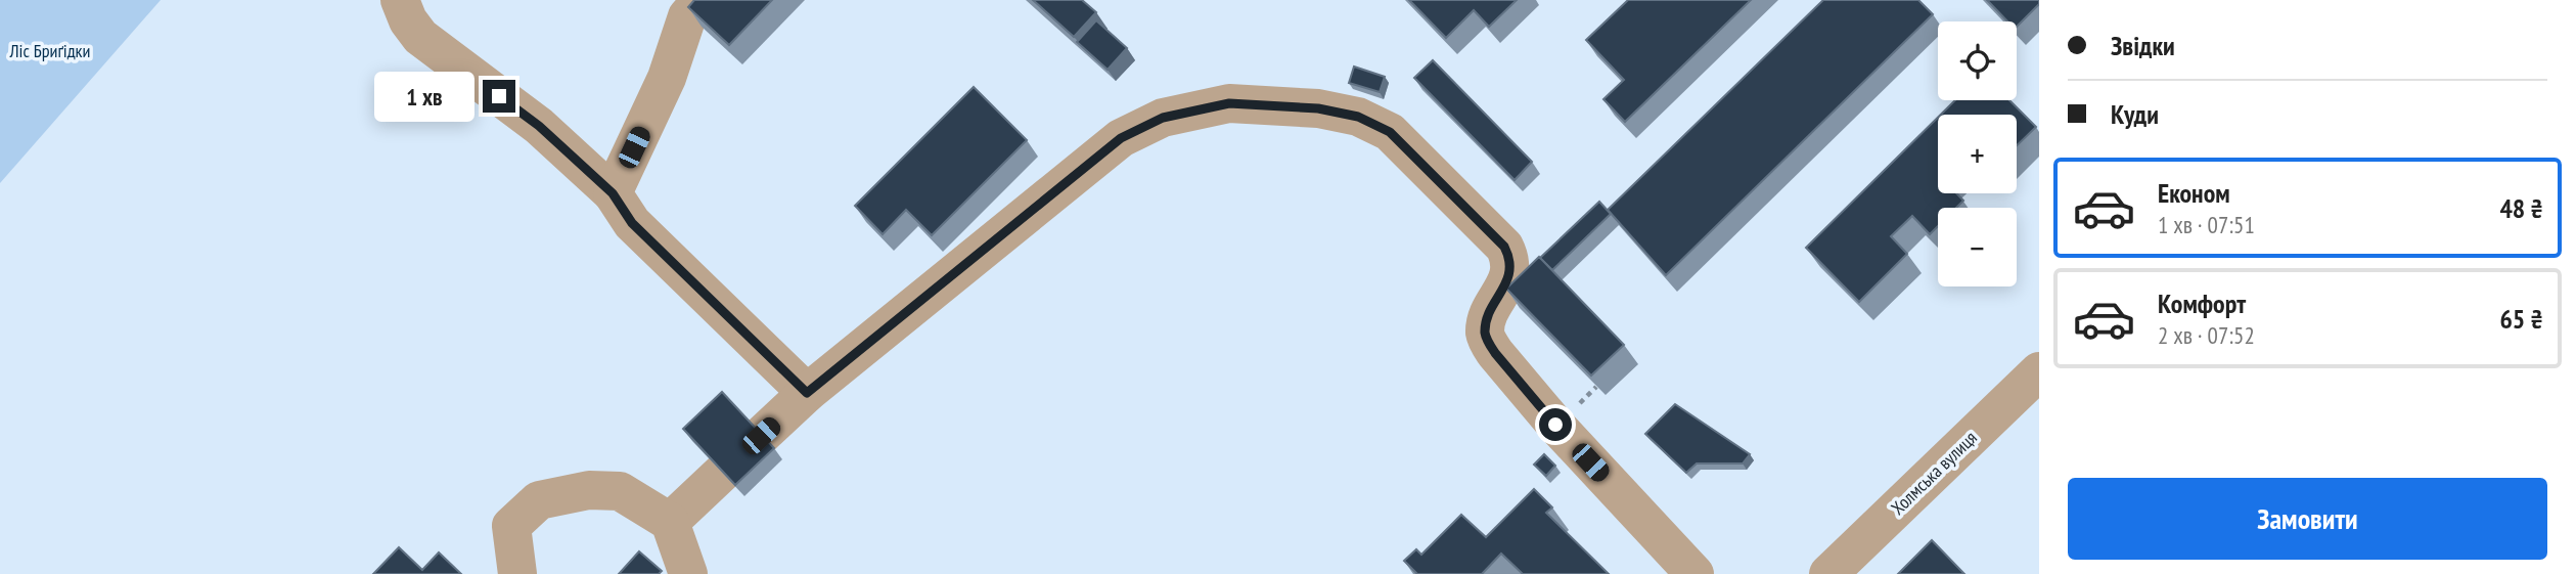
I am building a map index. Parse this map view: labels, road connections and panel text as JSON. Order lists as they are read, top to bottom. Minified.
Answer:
{"streets":{"street":["Холмська вулиця"]},"parks":["Ліс Бриґідки"],"page":{"banner":["Звідки","Куди"],"map_buttons":["+","−"],"bubble":"1 хв","list":[{"name":"Економ","note":"1 хв · 07:51","value":"48 ₴"},{"name":"Комфорт","note":"2 хв · 07:52","value":"65 ₴"}],"buttons":"Замовити"}}
